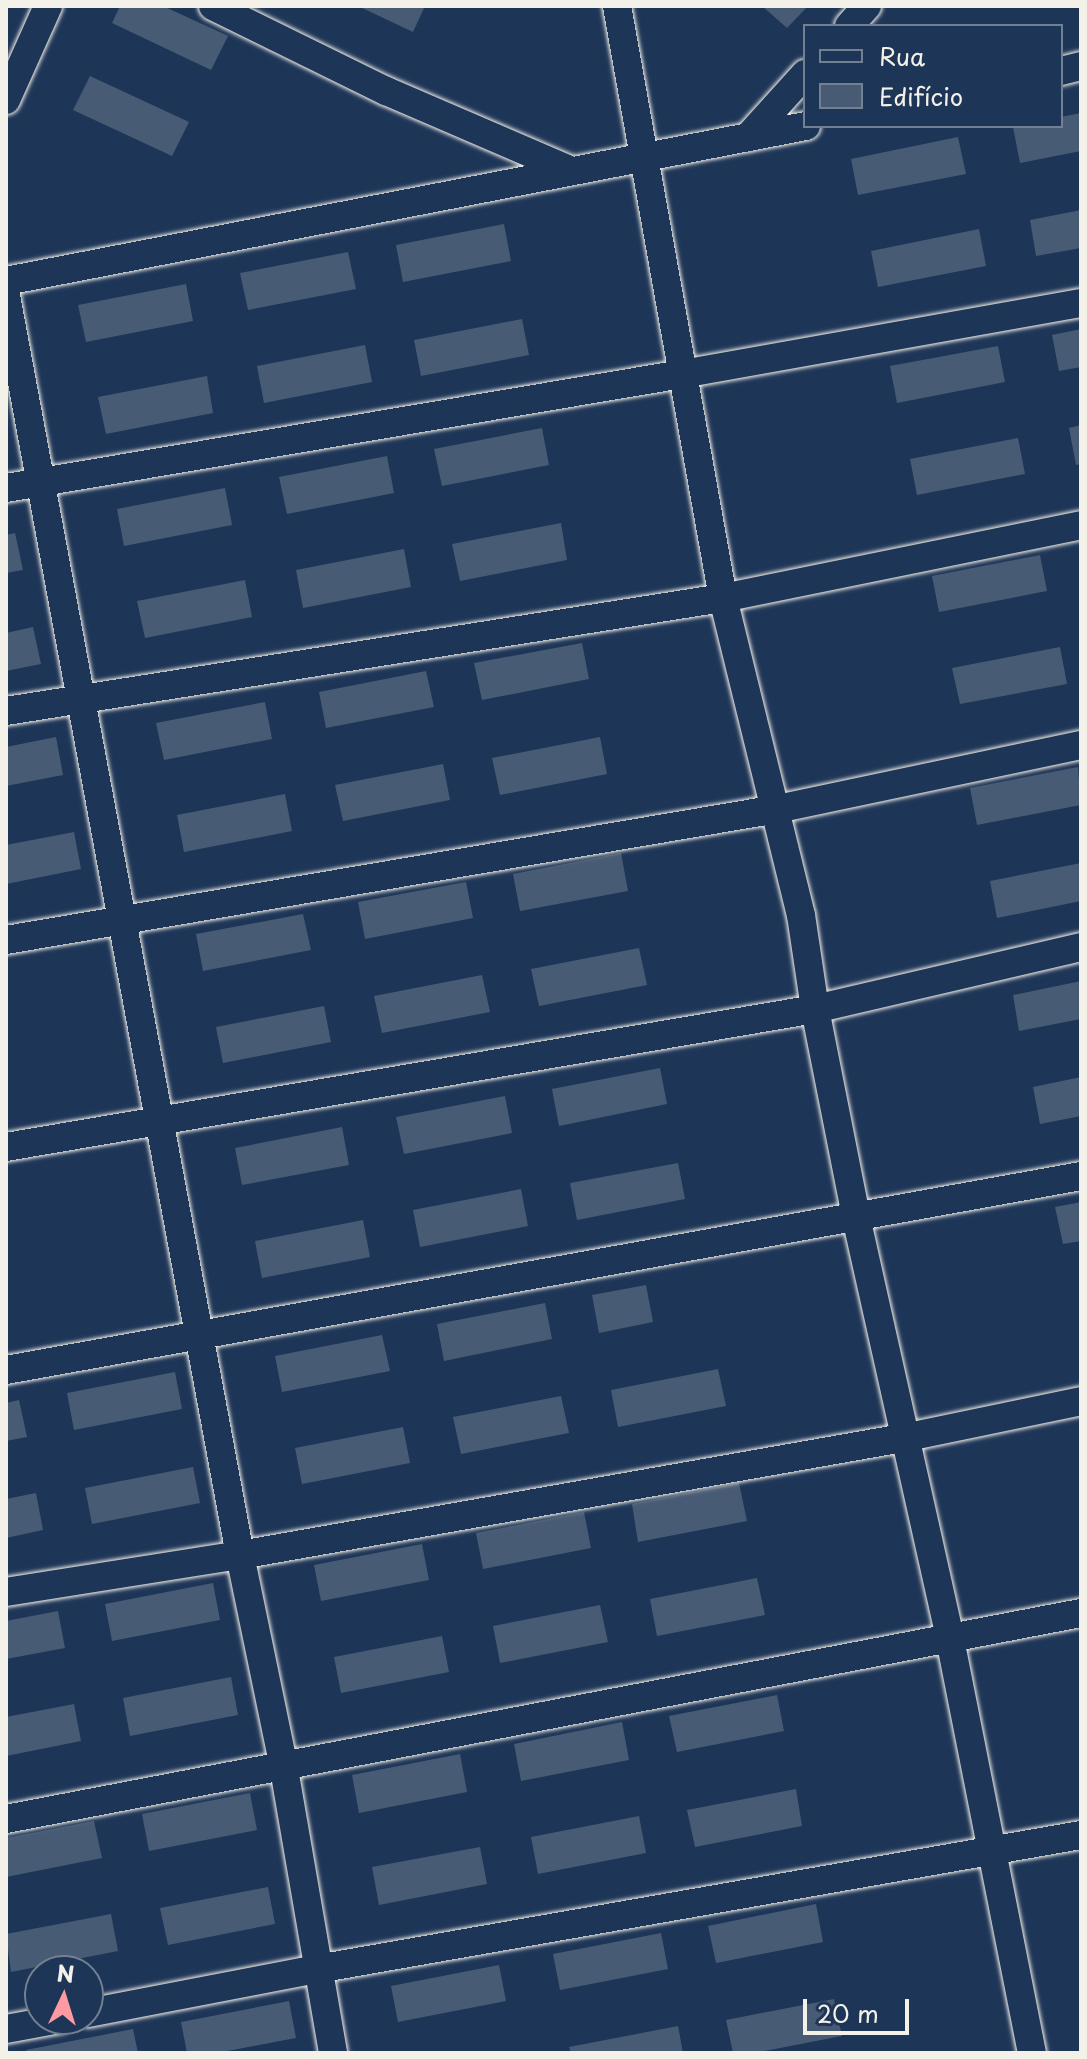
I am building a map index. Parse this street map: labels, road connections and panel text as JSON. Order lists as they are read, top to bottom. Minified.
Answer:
{"legend":["Rua","Edifício"],"scale_bar":"20 m","north":"top"}
